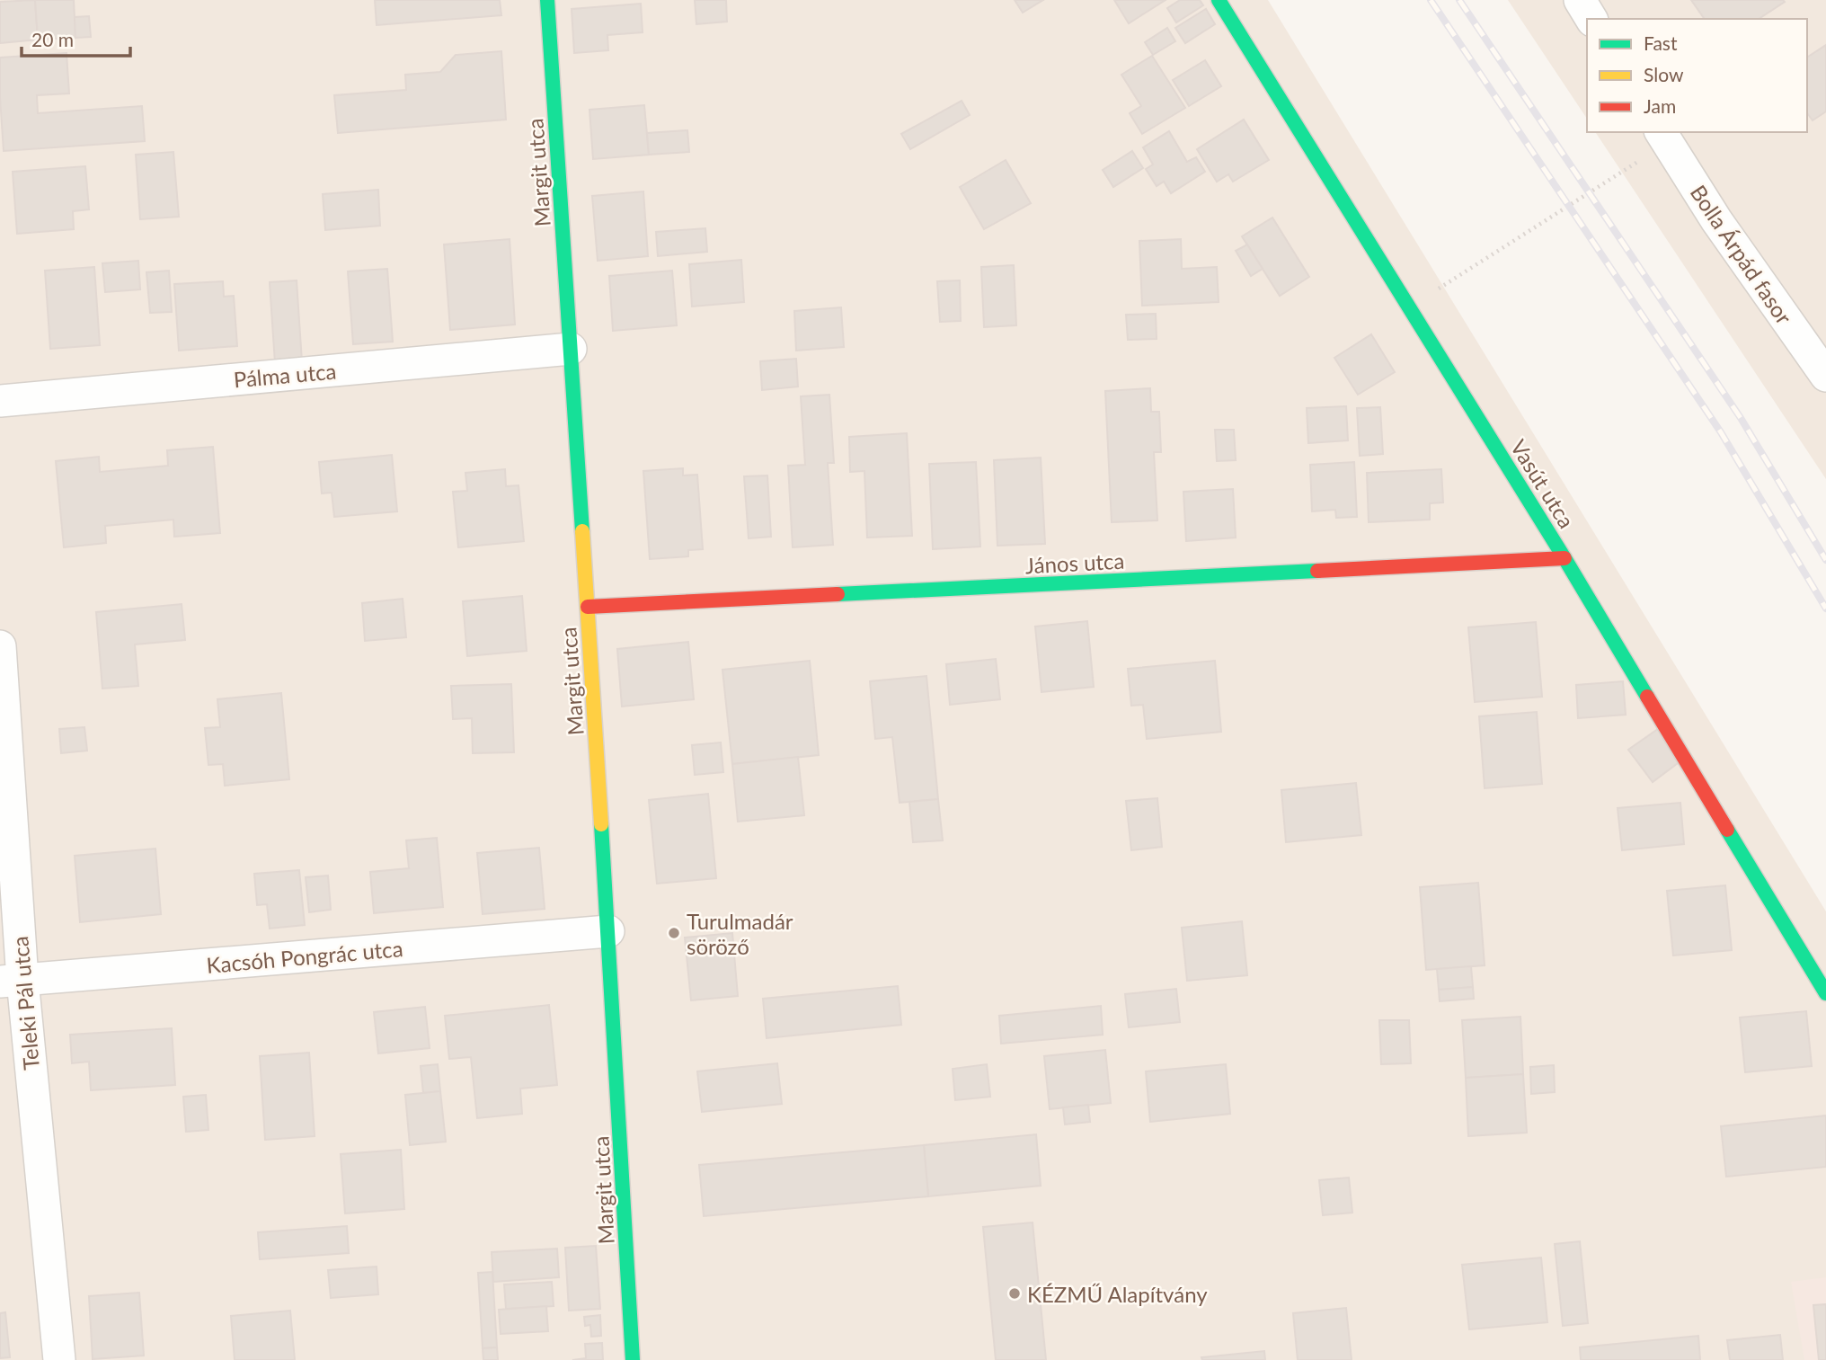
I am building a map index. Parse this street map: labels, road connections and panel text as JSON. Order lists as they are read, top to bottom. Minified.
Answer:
{"streets":{"street":["Margit utca","Bolla Árpád fasor","Pálma utca","Vasút utca","János utca","Kacsóh Pongrác utca","Teleki Pál utca"]},"crossings":[["Margit utca","Pálma utca"],["Margit utca","János utca"],["Margit utca","Kacsóh Pongrác utca"],["Vasút utca","János utca"],["Kacsóh Pongrác utca","Teleki Pál utca"]],"places":["Turulmadár söröző","KÉZMŰ Alapítvány"],"legend":["Fast","Slow","Jam"],"scale_bar":"20 m"}
